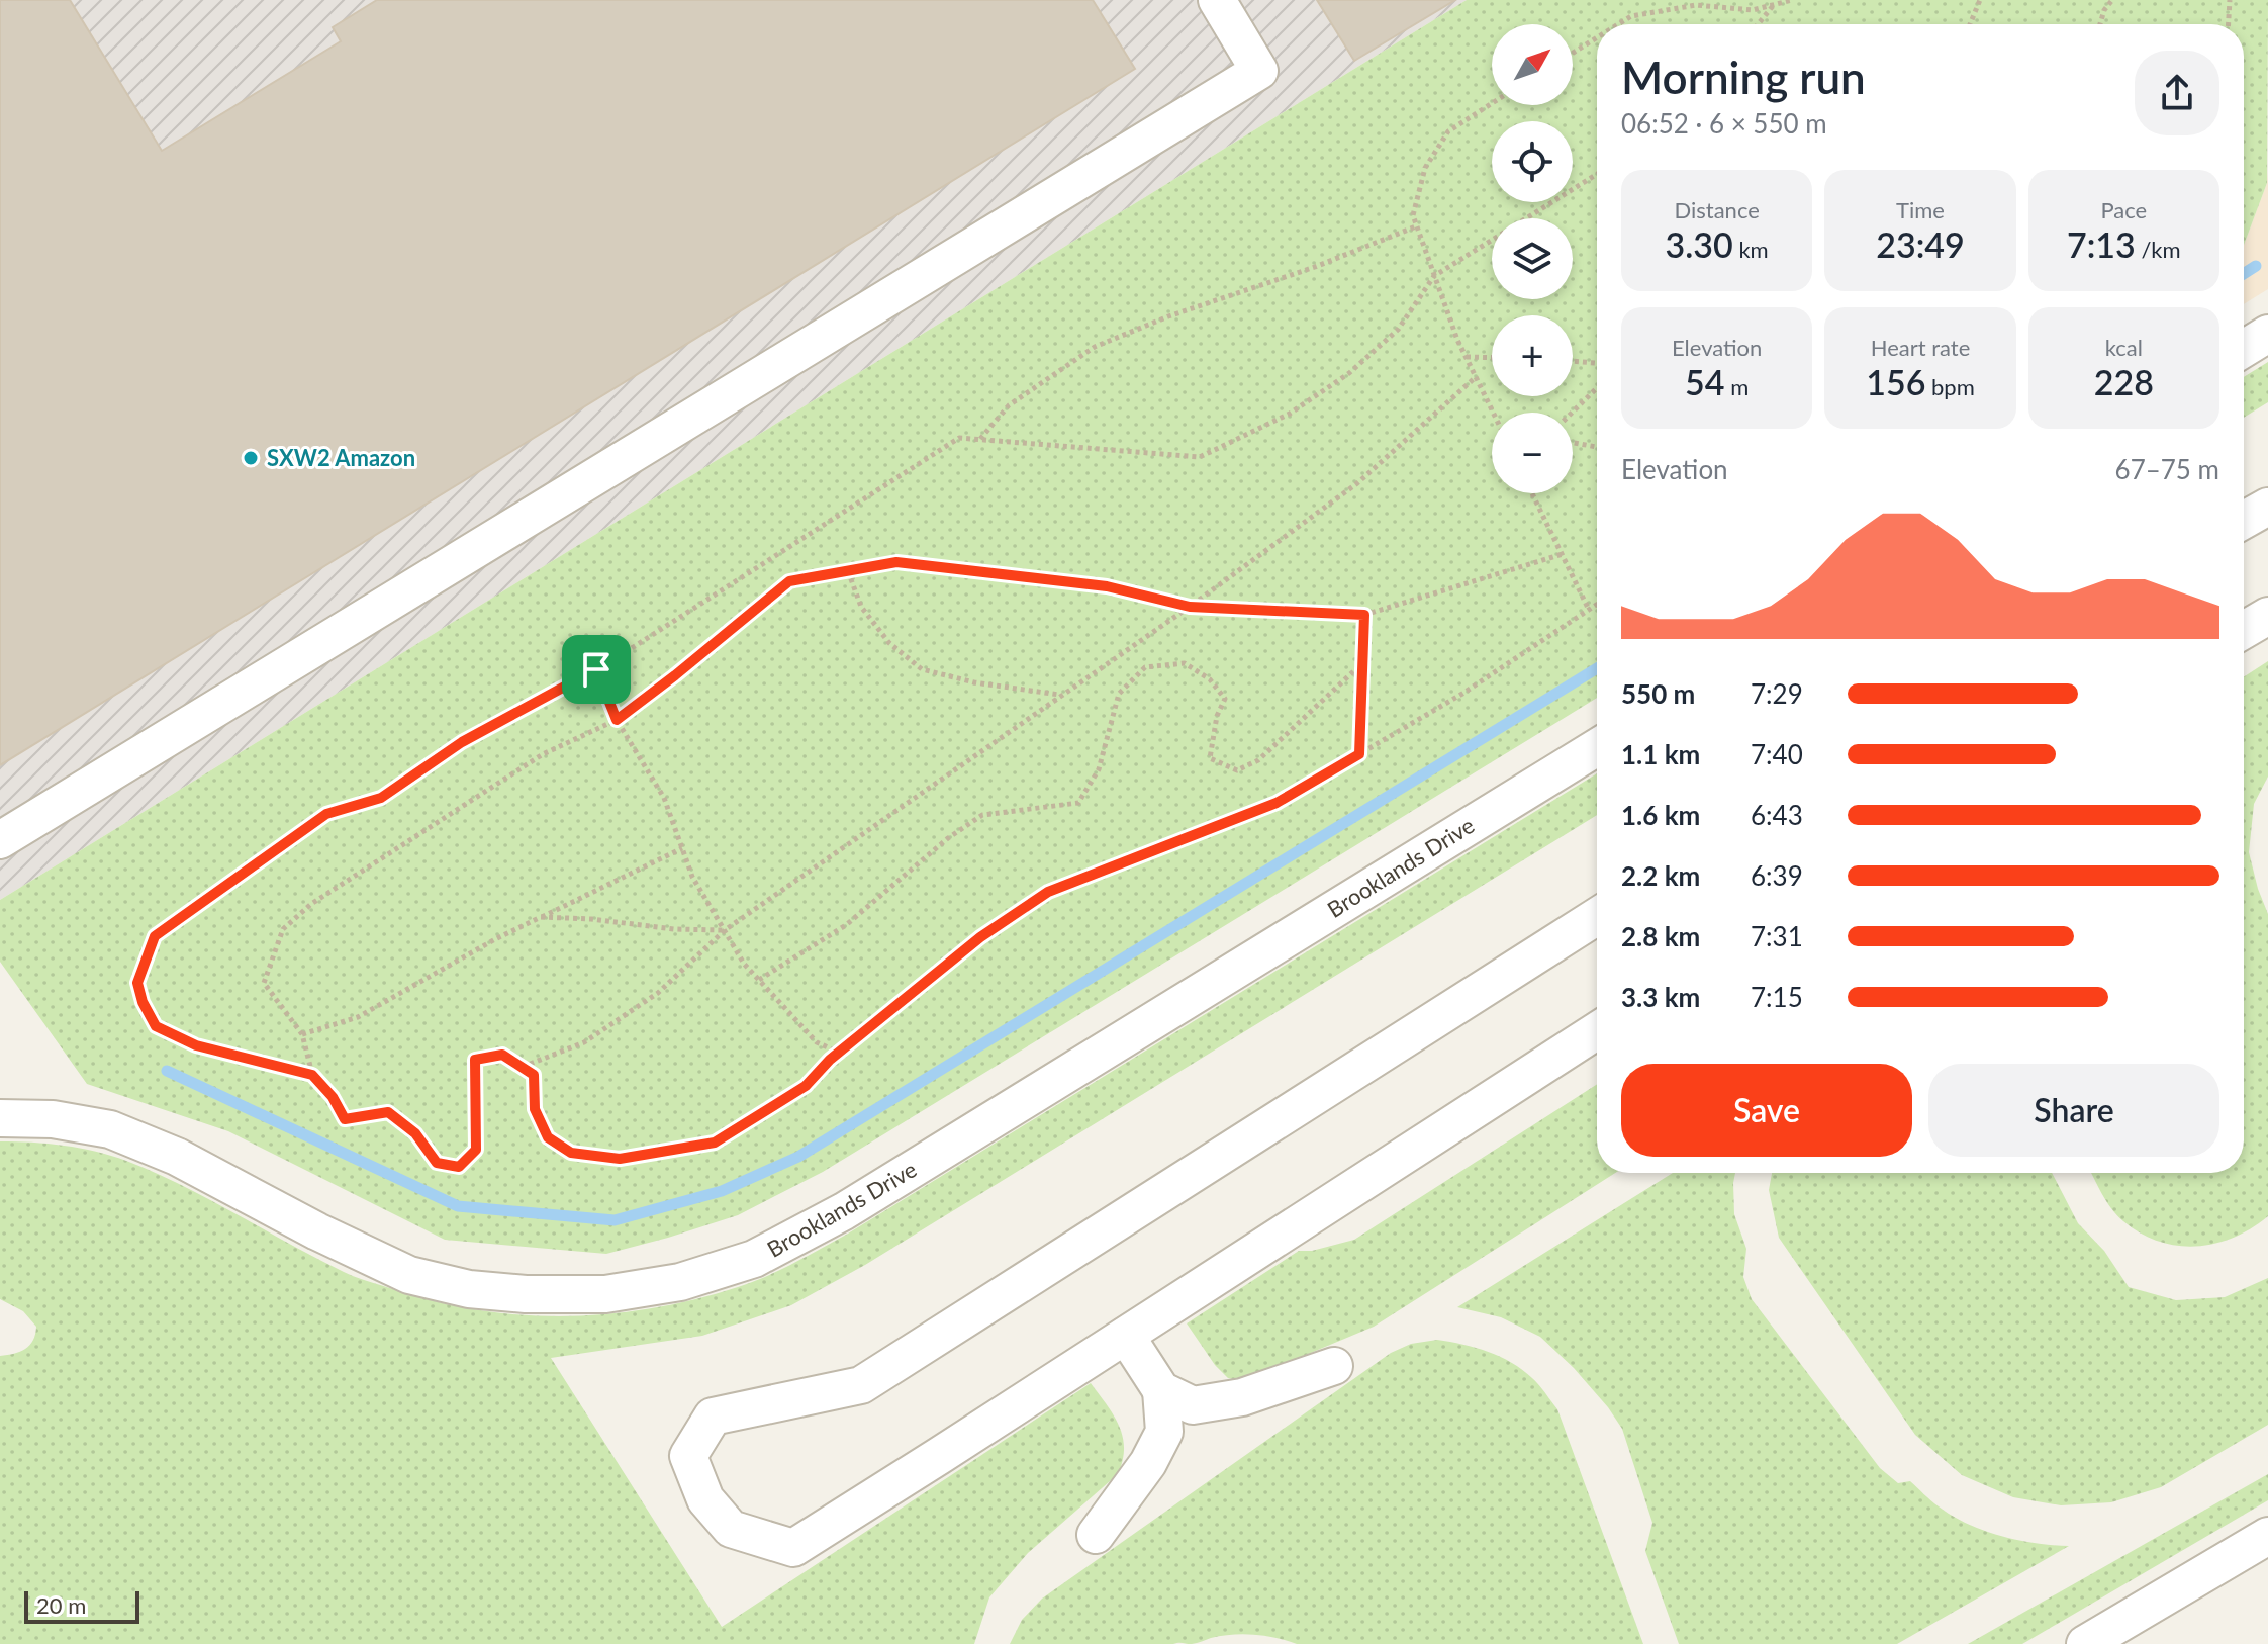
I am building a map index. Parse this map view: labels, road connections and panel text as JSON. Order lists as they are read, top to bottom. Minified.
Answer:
{"streets":{"street":["Brooklands Drive"]},"places":["SXW2 Amazon"],"scale_bar":"20 m","north":"top right","page":{"map_buttons":["+","−"],"heading":["Morning run","06:52 · 6 × 550 m"],"stats":[["Distance","3.30 km"],["Time","23:49"],["Pace","7:13 /km"],["Elevation","54 m"],["Heart rate","156 bpm"],["kcal","228"]],"chart":["Elevation","67–75 m"],"list":[{"name":"550 m","note":"7:29"},{"name":"1.1 km","note":"7:40"},{"name":"1.6 km","note":"6:43"},{"name":"2.2 km","note":"6:39"},{"name":"2.8 km","note":"7:31"},{"name":"3.3 km","note":"7:15"}],"buttons":["Save","Share"],"scale":"20 m"}}
